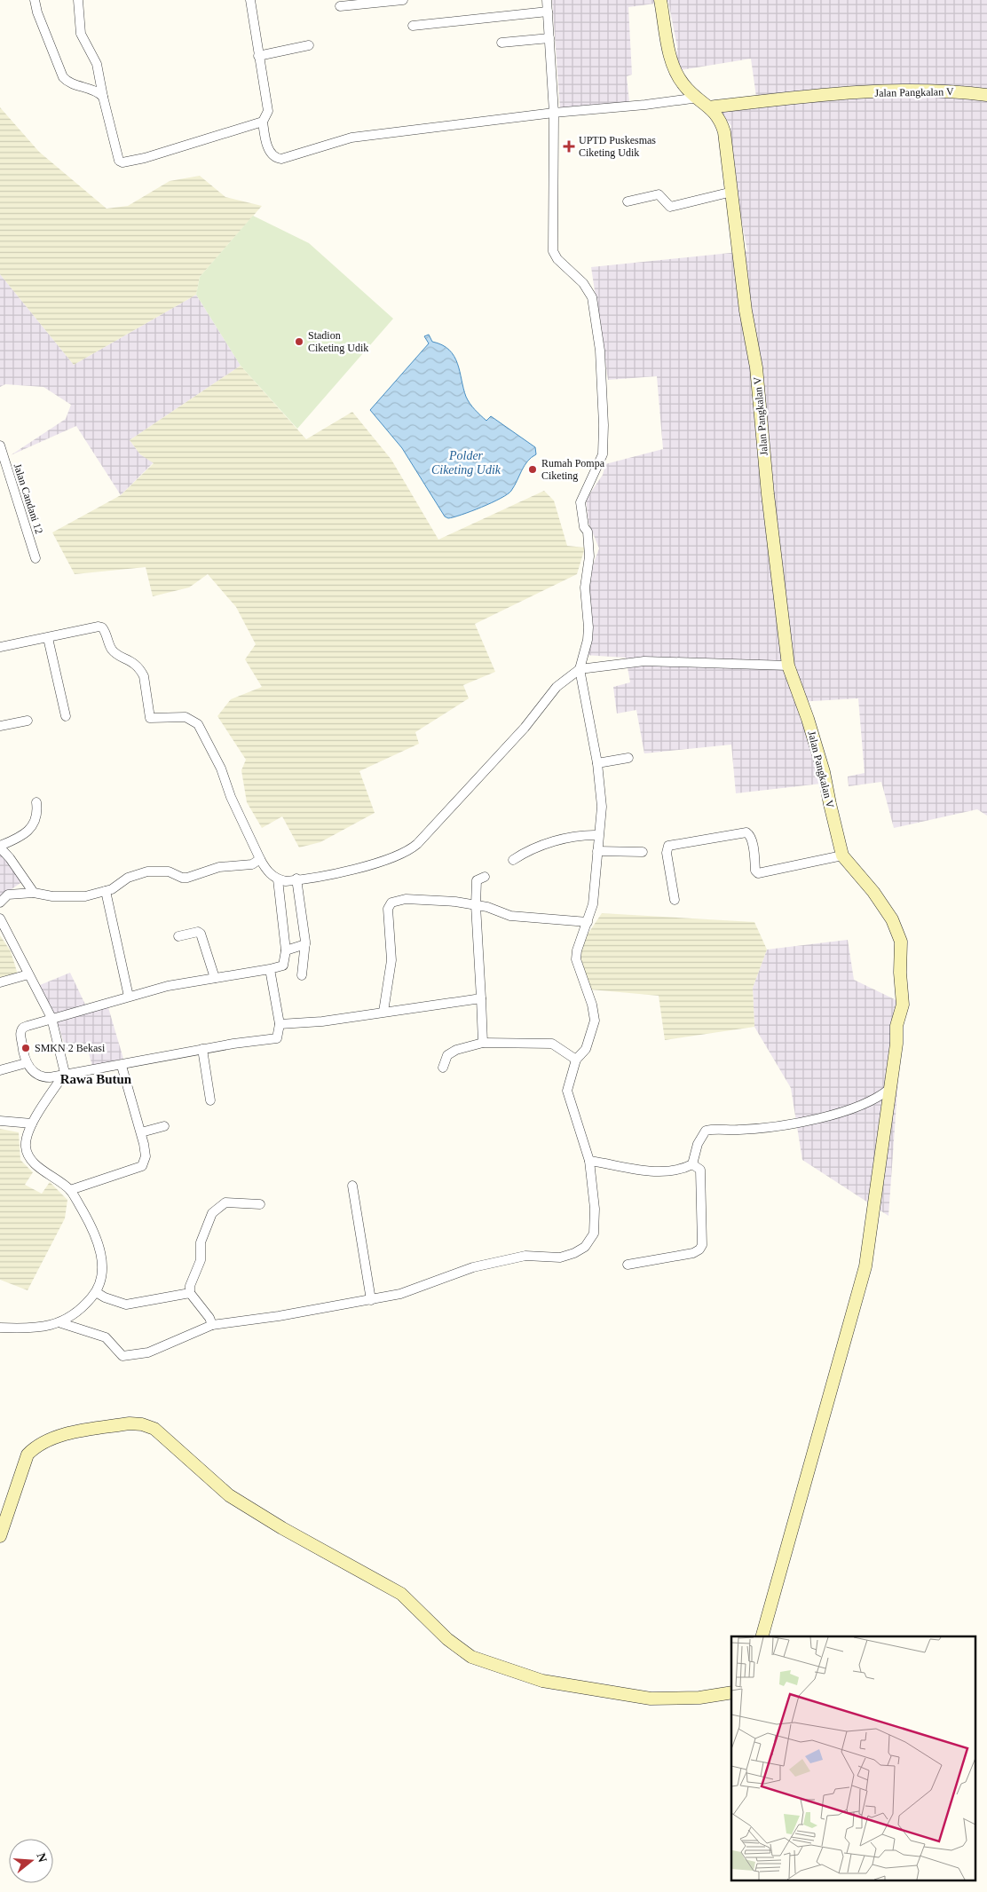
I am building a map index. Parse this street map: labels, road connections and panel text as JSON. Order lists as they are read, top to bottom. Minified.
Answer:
{"streets":{"street":["Jalan Pangkalan V","Jalan Candani 12"]},"districts":["Rawa Butun"],"water":["Polder Ciketing Udik"],"places":{"health":["UPTD Puskesmas Ciketing Udik"],"other":["Stadion Ciketing Udik","Rumah Pompa Ciketing","SMKN 2 Bekasi"]},"north":"right"}
